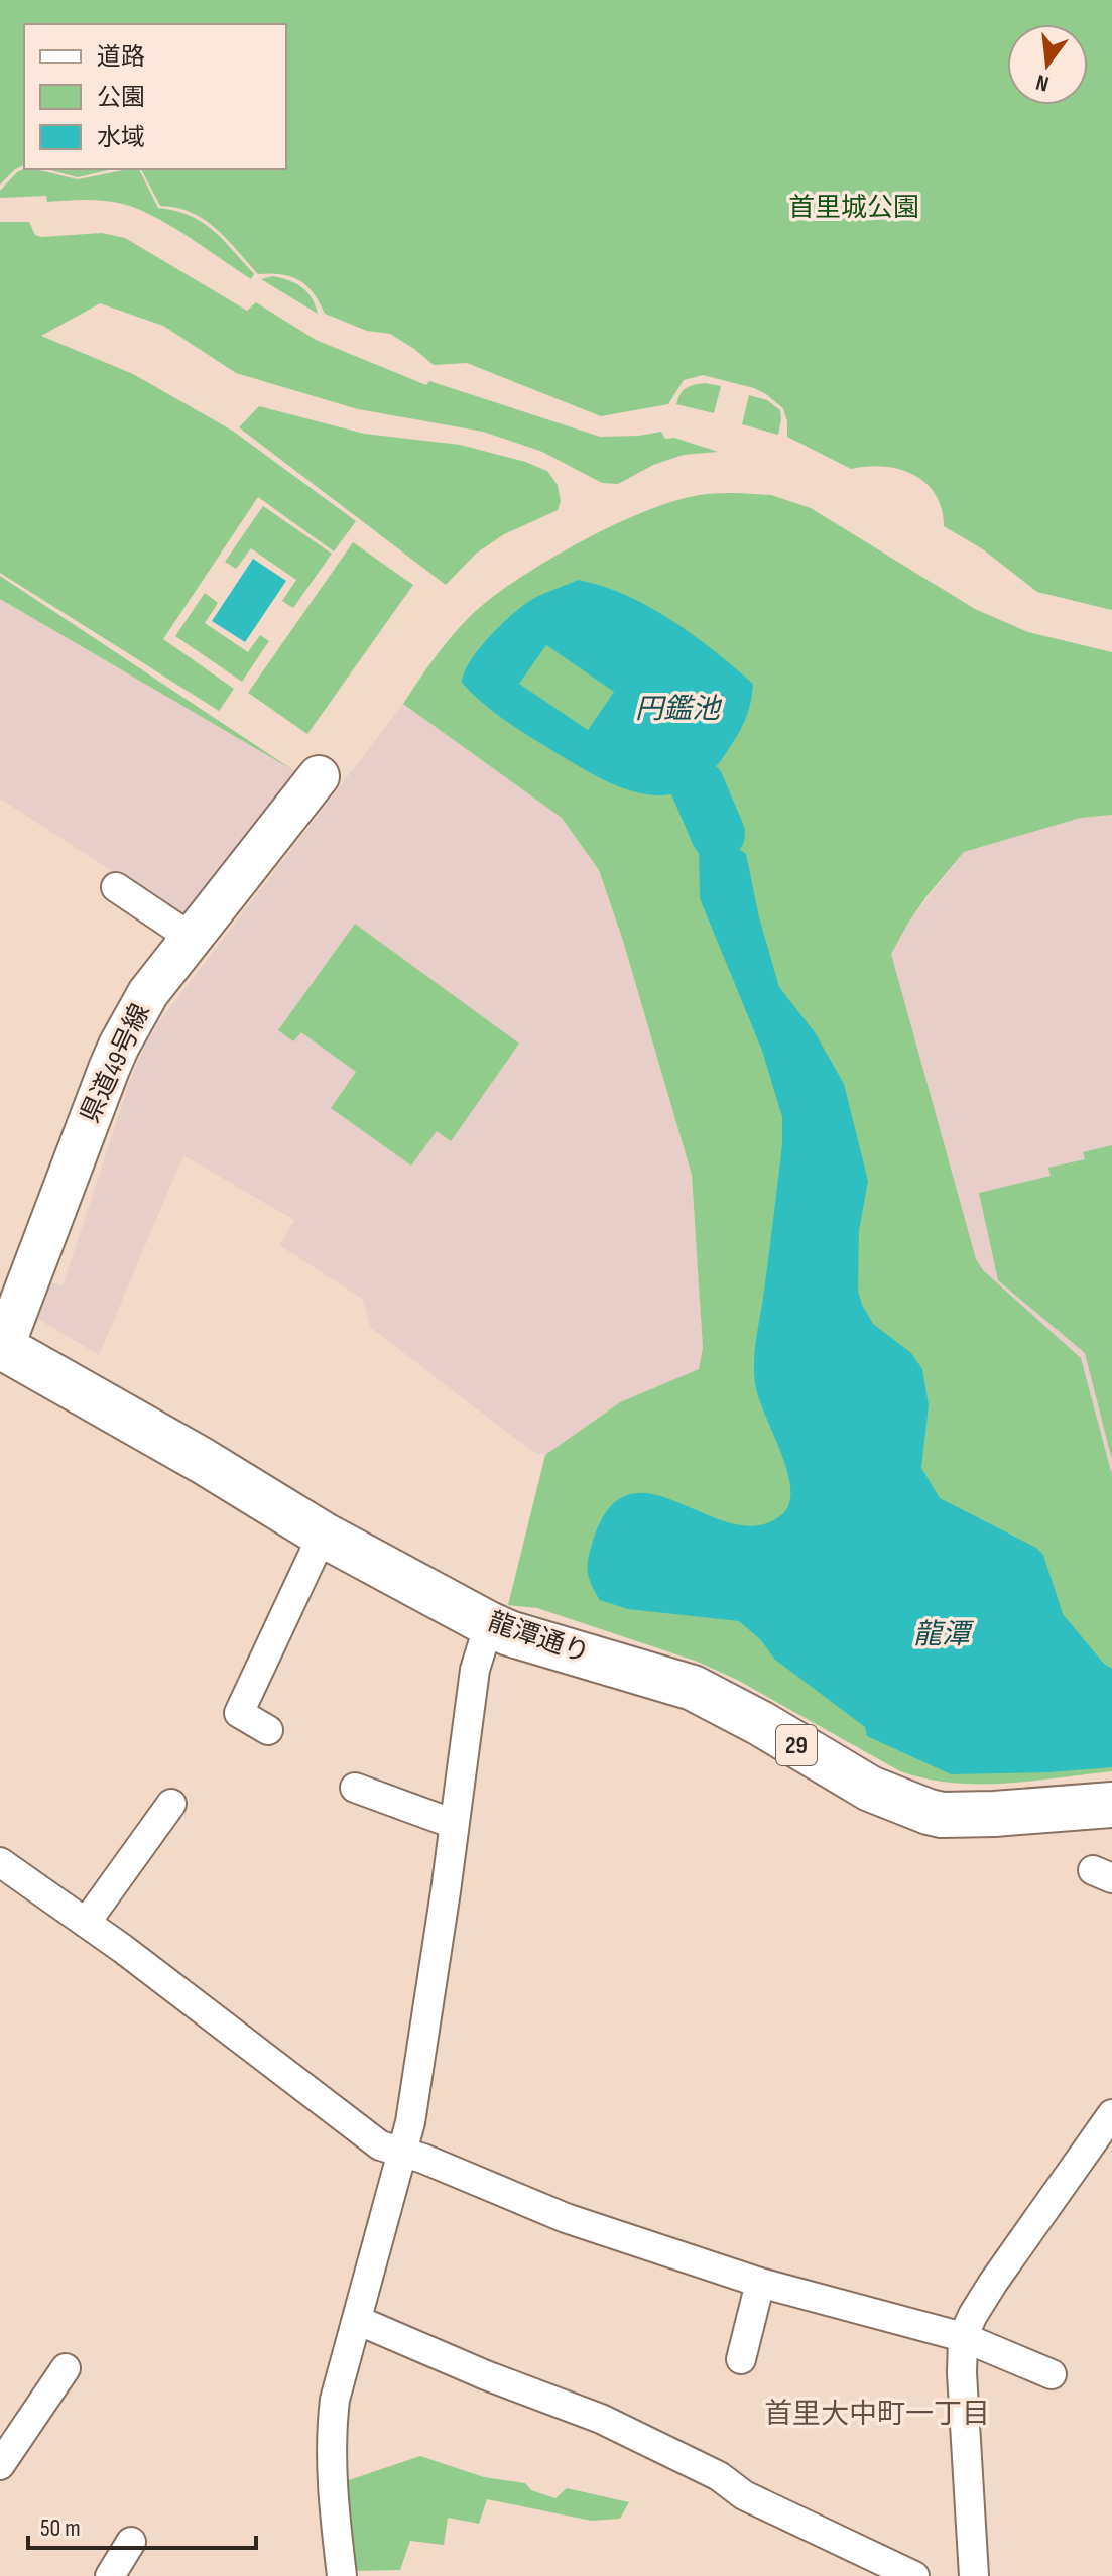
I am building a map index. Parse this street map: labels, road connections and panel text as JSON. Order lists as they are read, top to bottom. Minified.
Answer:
{"streets":{"main road":["県道49号線","龍潭通り","29"]},"crossings":[["県道49号線","龍潭通り"]],"districts":["首里大中町一丁目"],"water":["円鑑池","龍潭"],"parks":["首里城公園"],"legend":["道路","公園","水域"],"scale_bar":"50 m","north":"bottom"}
